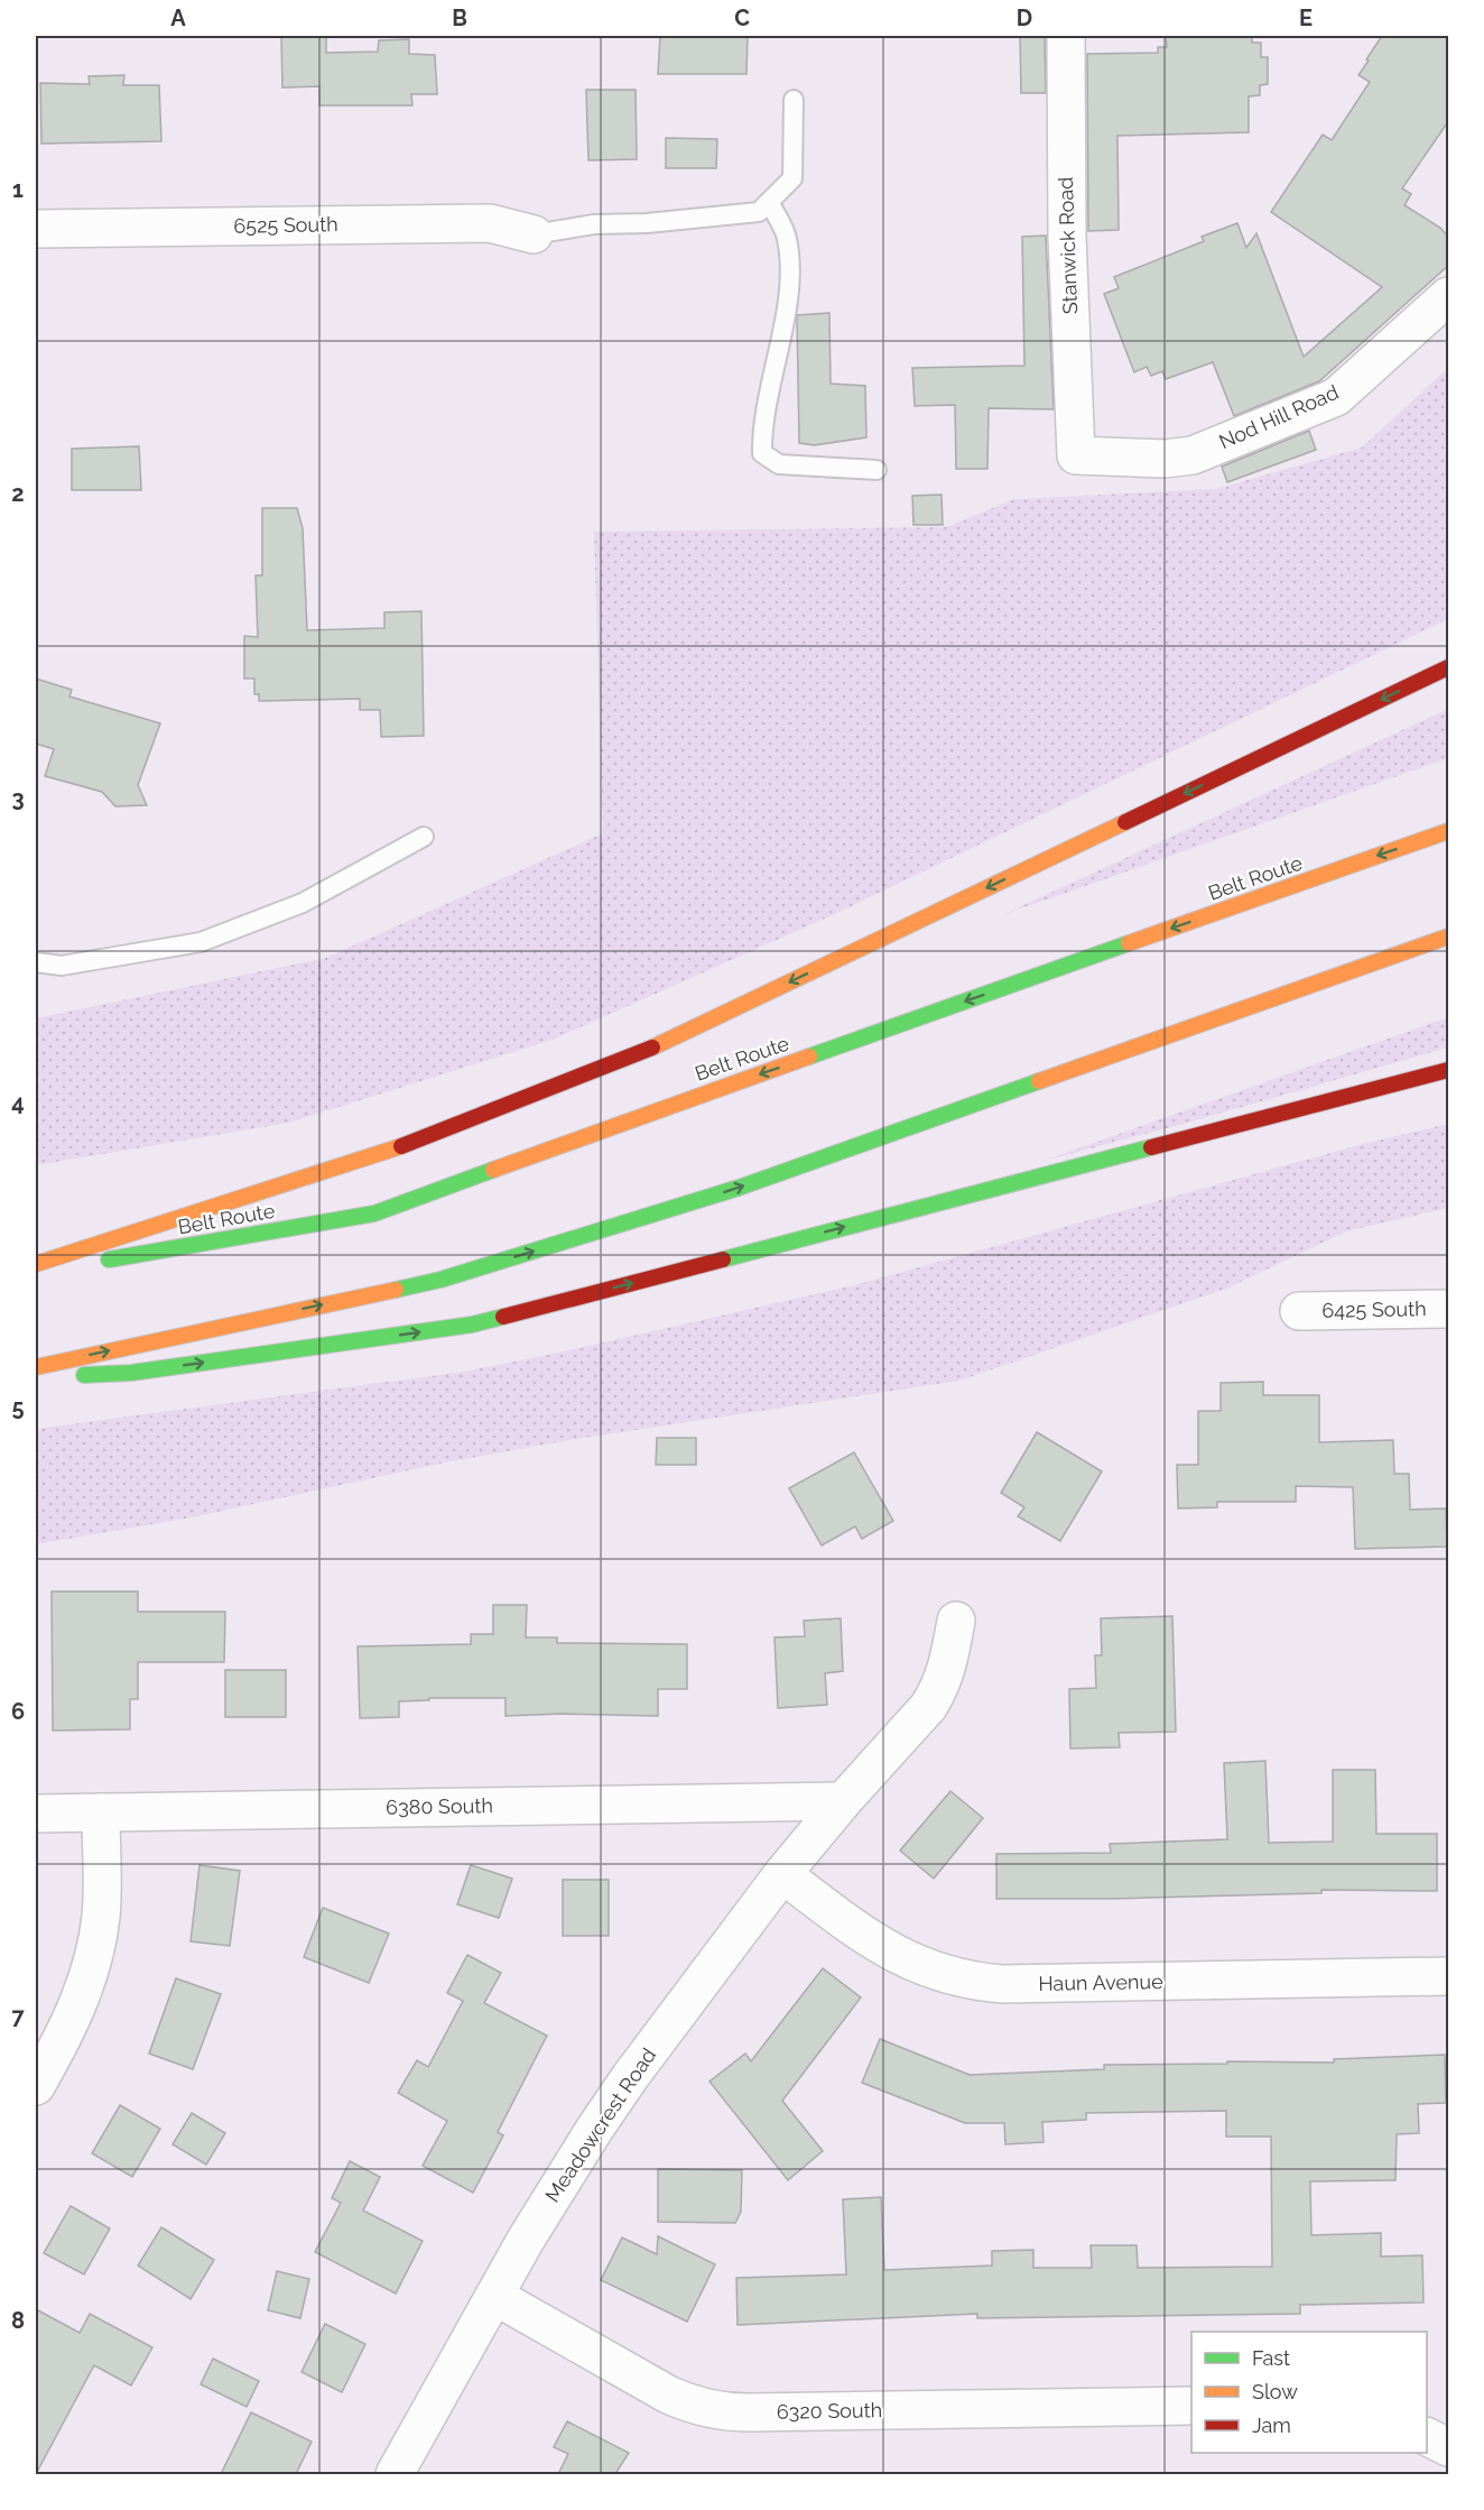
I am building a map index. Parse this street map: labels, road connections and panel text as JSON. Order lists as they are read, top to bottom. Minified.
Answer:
{"streets":{"highway":["Belt Route"],"street":["6525 South","Stanwick Road","Nod Hill Road","6425 South","6380 South","Haun Avenue","Meadowcrest Road","6320 South"]},"crossings":[["Stanwick Road","Nod Hill Road"],["6380 South","Meadowcrest Road"],["Haun Avenue","Meadowcrest Road"],["Meadowcrest Road","6320 South"]],"legend":["Fast","Slow","Jam"],"grid":{"columns":["A","B","C","D","E"],"rows":["1","2","3","4","5","6","7","8"]}}
